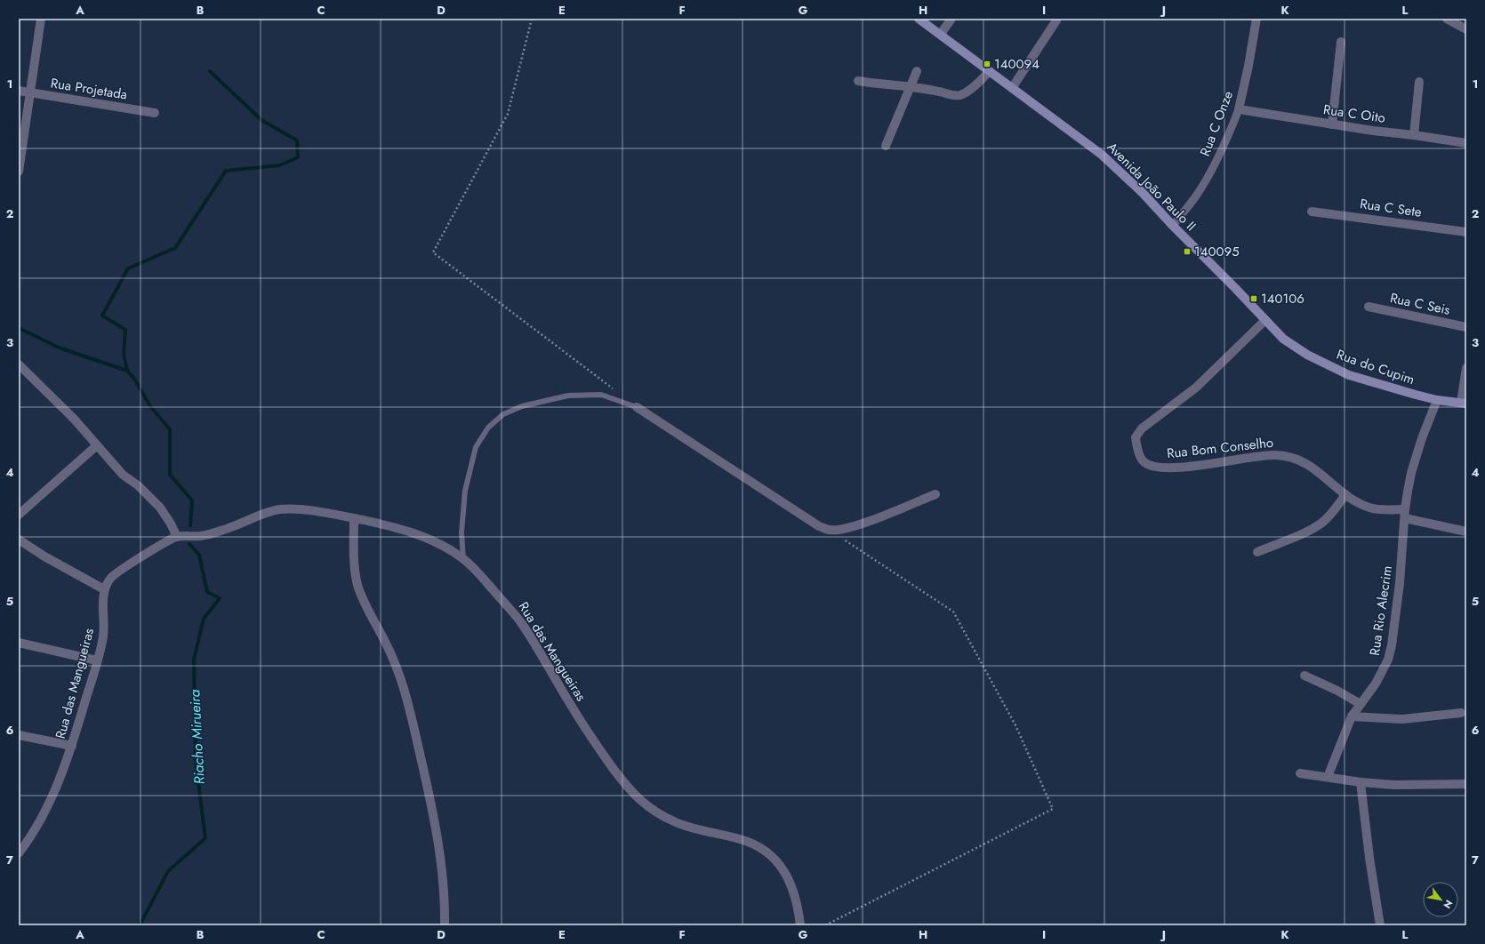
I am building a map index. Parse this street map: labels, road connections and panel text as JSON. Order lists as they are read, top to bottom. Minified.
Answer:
{"streets":{"main road":["Avenida João Paulo II","Rua do Cupim"],"street":["Rua Projetada","Rua C Oito","Rua C Onze","Rua C Sete","Rua C Seis","Rua Bom Conselho","Rua Rio Alecrim","Rua das Mangueiras"]},"crossings":[["Rua C Oito","Rua C Onze"],["Rua C Onze","Avenida João Paulo II"],["Avenida João Paulo II","Rua do Cupim"],["Avenida João Paulo II","Rua Bom Conselho"],["Rua do Cupim","Rua Rio Alecrim"],["Rua Bom Conselho","Rua Rio Alecrim"]],"water":["Riacho Mirueira"],"places":{"transit":["140094","140095","140106"]},"north":"bottom right","grid":{"columns":["A","B","C","D","E","F","G","H","I","J","K","L"],"rows":["1","2","3","4","5","6","7"]}}
